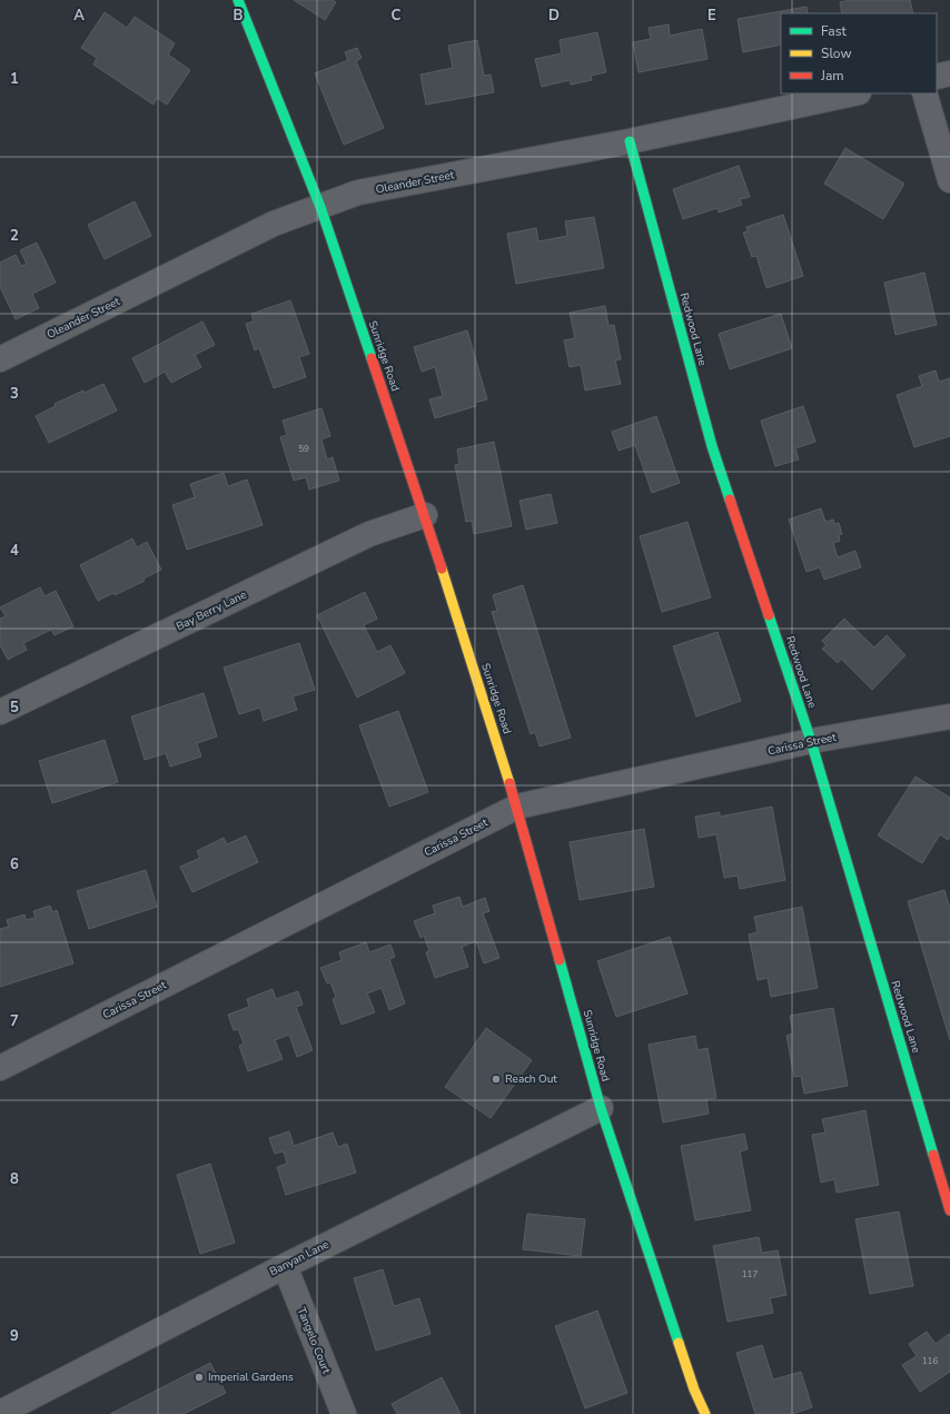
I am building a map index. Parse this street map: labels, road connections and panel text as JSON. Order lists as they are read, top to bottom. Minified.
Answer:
{"streets":{"street":["Oleander Street","Redwood Lane","Sunridge Road","Bay Berry Lane","Carissa Street","Banyan Lane","Tangelo Court"]},"crossings":[["Oleander Street","Redwood Lane"],["Oleander Street","Sunridge Road"],["Redwood Lane","Carissa Street"],["Sunridge Road","Bay Berry Lane"],["Sunridge Road","Carissa Street"],["Sunridge Road","Banyan Lane"],["Banyan Lane","Tangelo Court"]],"places":["Reach Out","Imperial Gardens"],"house_numbers":["59","117","116"],"legend":["Fast","Slow","Jam"],"grid":{"columns":["A","B","C","D","E"],"rows":["1","2","3","4","5","6","7","8","9"]}}
